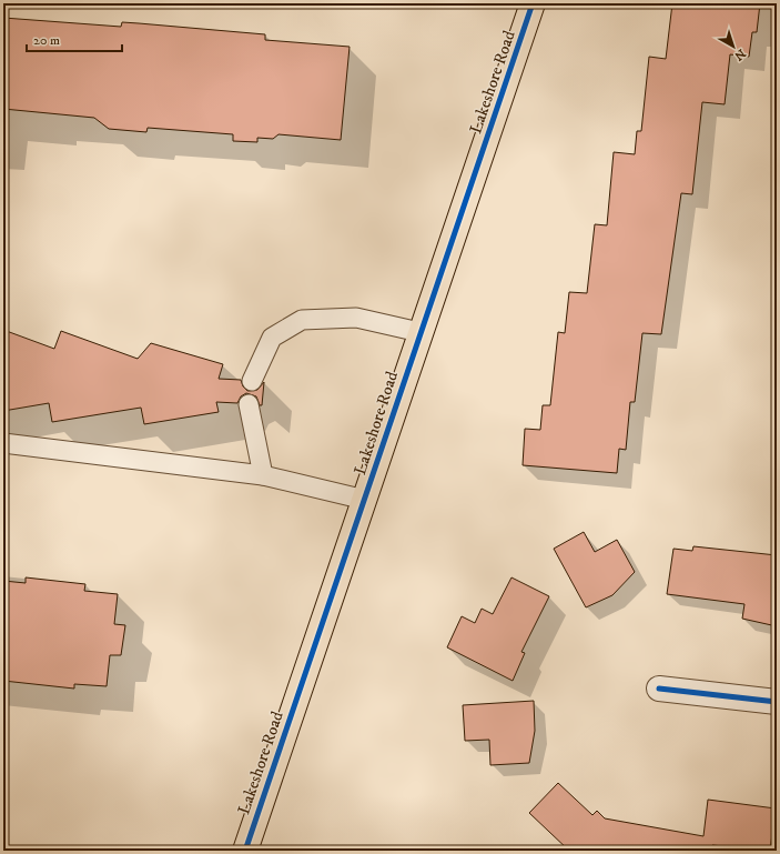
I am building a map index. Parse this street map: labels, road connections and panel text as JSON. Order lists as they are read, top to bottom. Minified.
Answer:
{"streets":{"main road":["Lakeshore Road"]},"scale_bar":"20 m","north":"bottom right"}
